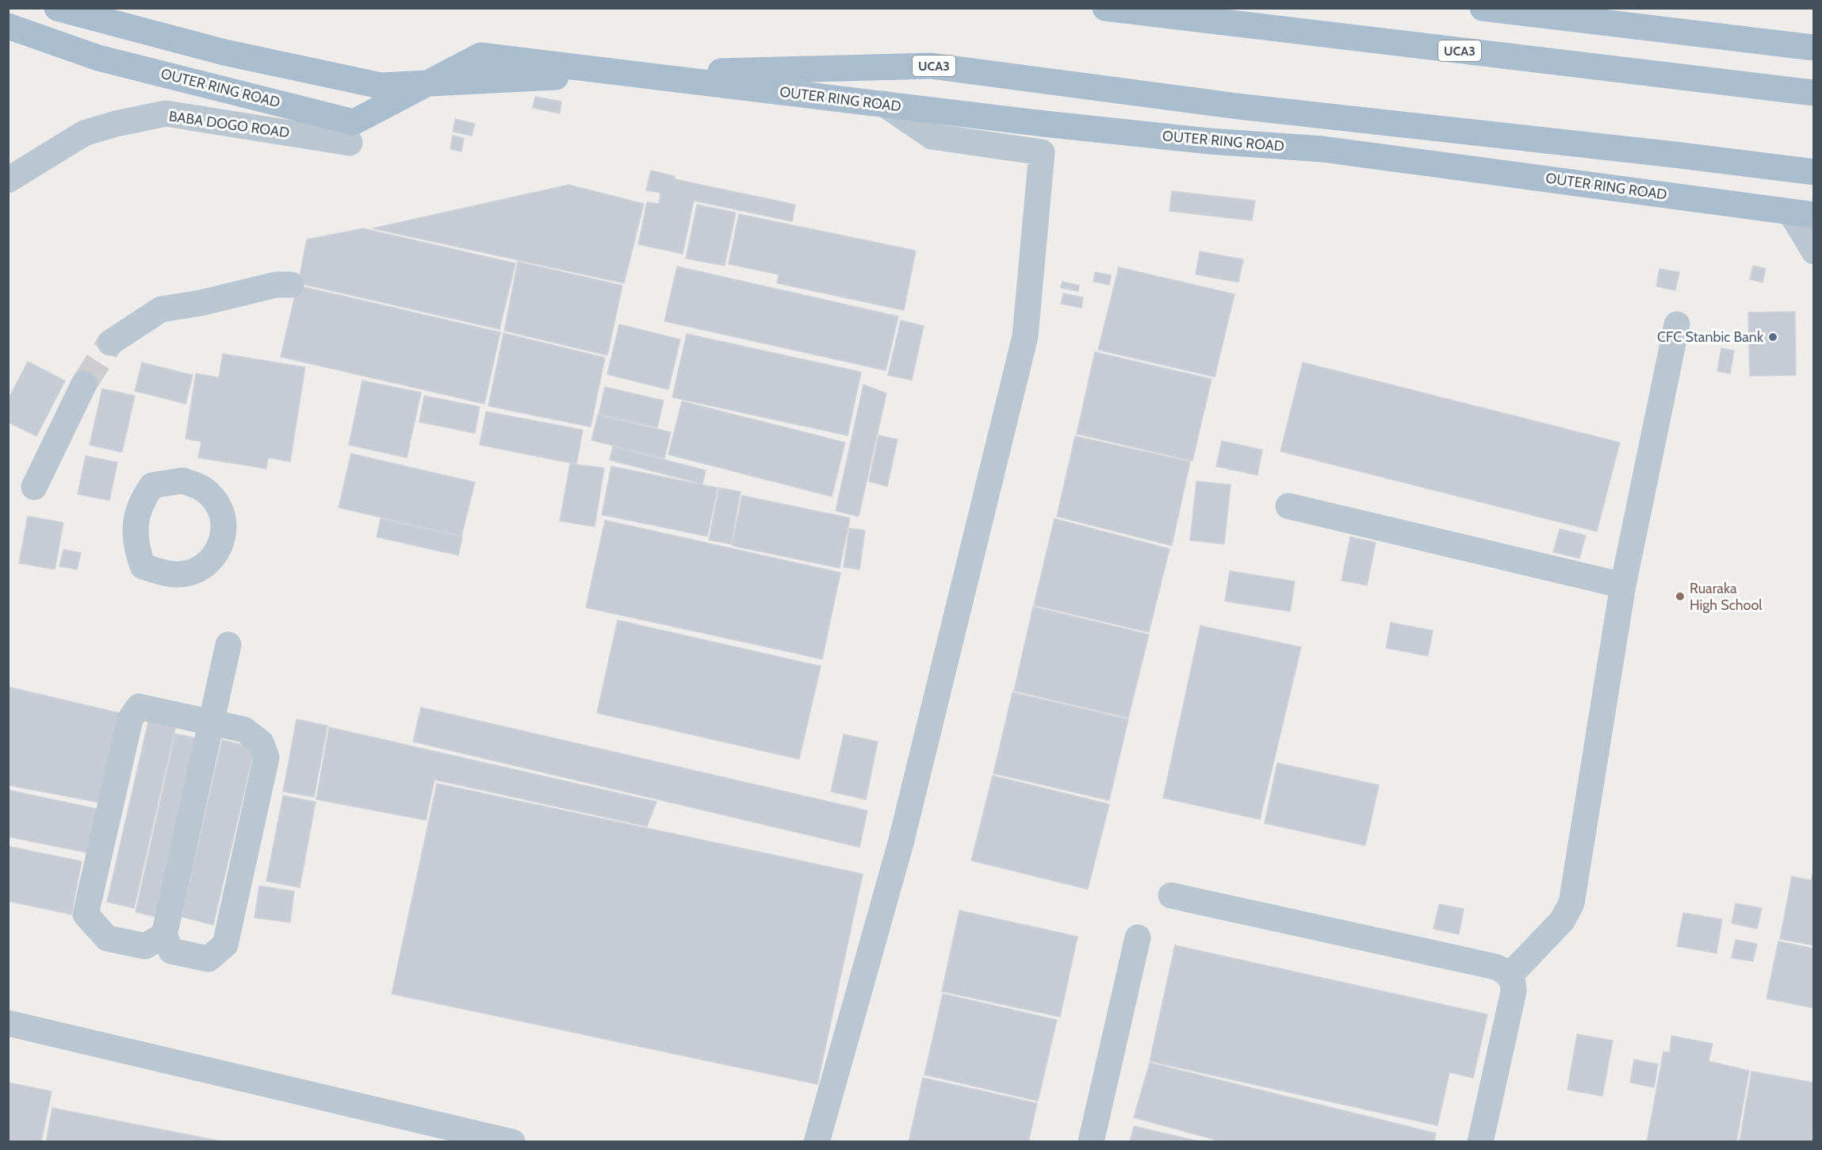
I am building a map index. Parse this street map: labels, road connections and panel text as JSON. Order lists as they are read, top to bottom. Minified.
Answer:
{"streets":{"main road":["UCA3","OUTER RING ROAD"],"street":["BABA DOGO ROAD"]},"places":["CFC Stanbic Bank","Ruaraka High School"]}
